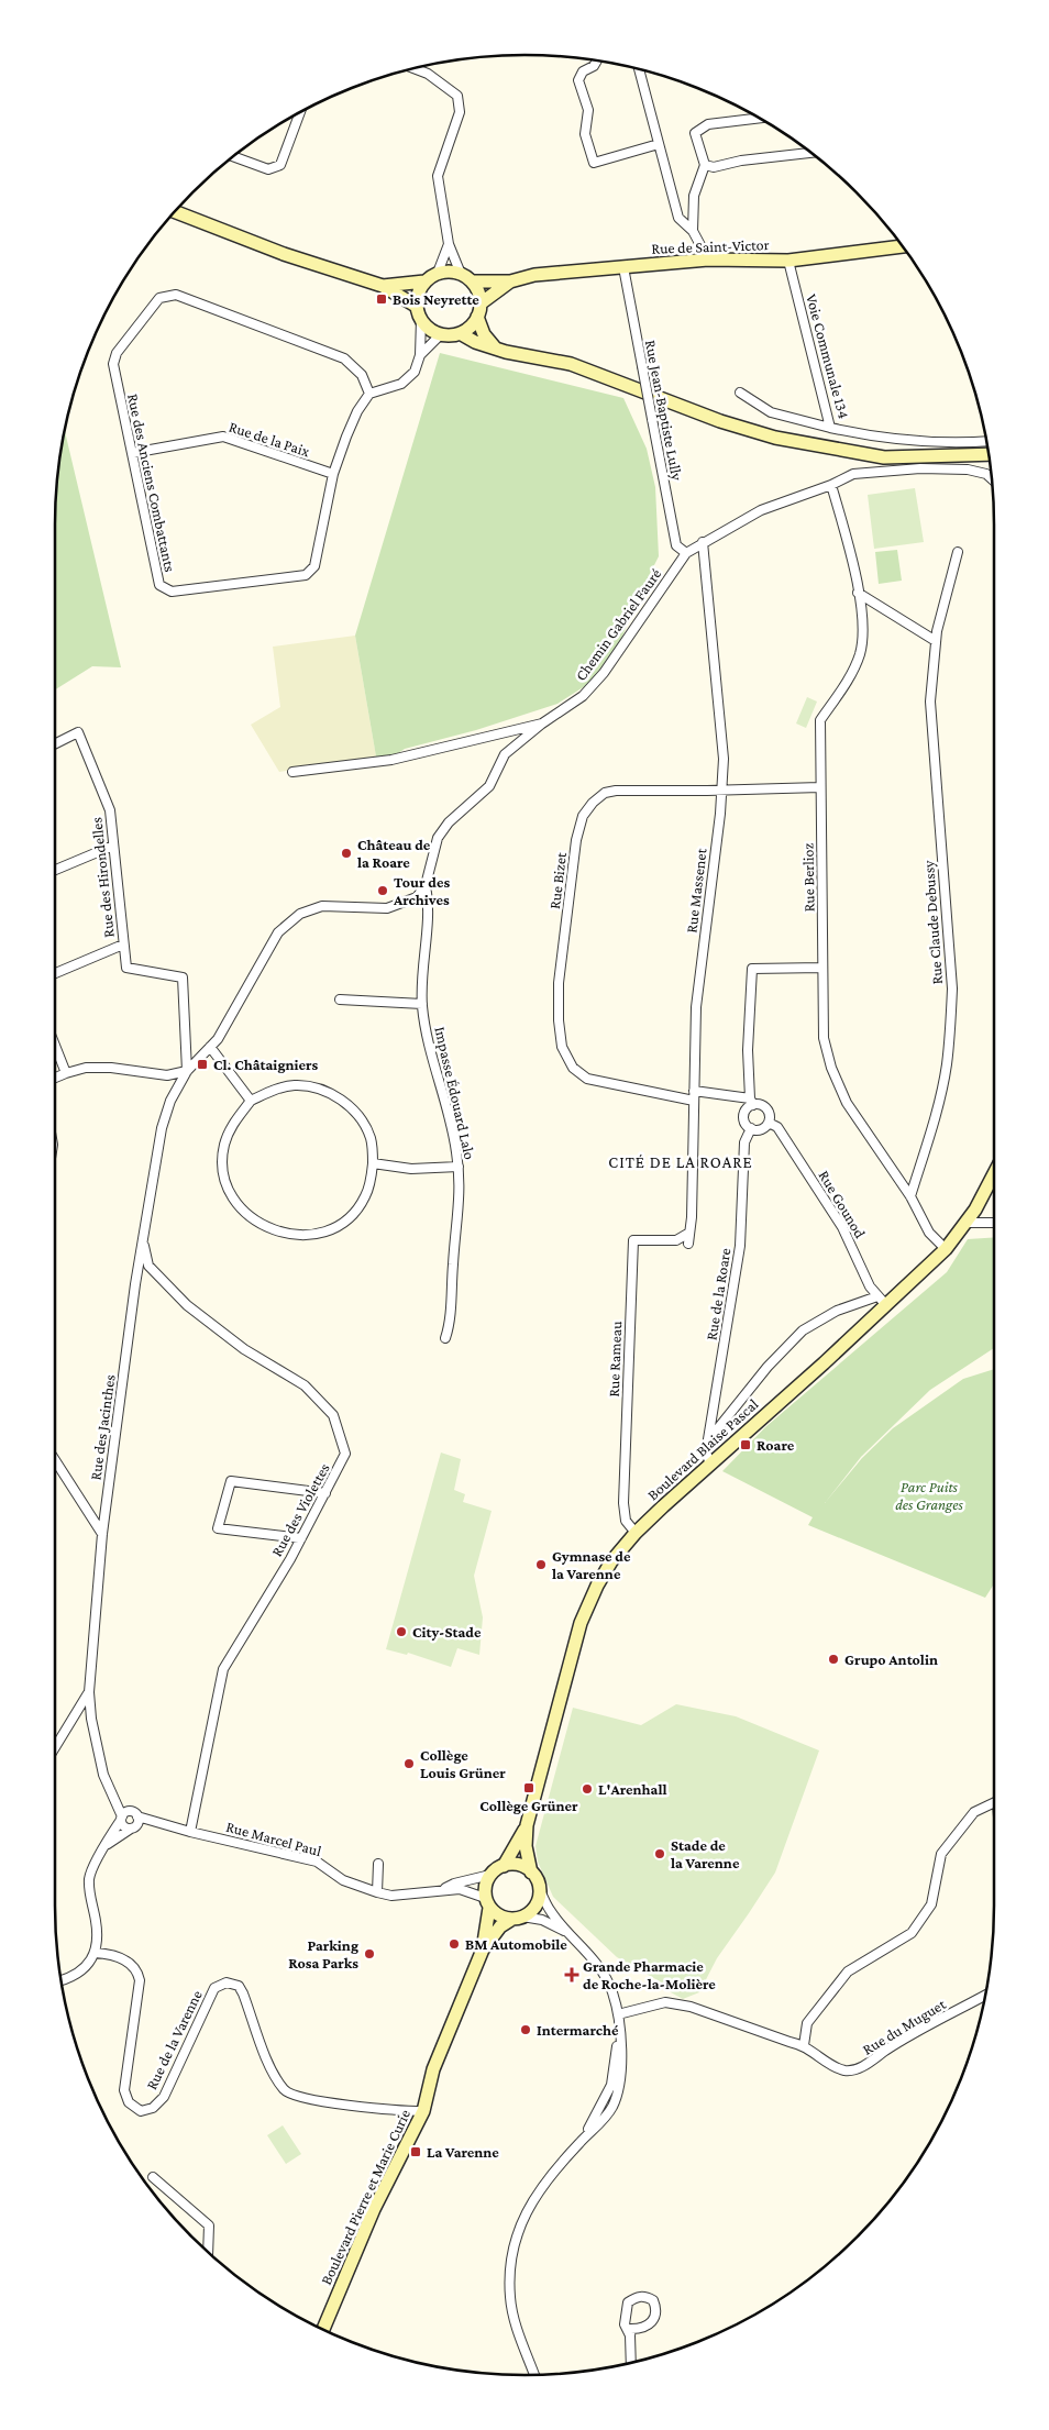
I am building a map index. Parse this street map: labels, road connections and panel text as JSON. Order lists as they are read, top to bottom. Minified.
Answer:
{"streets":{"main road":["Rue de Saint-Victor","Boulevard Blaise Pascal","Boulevard Pierre et Marie Curie"],"street":["Voie Communale 134","Rue Jean-Baptiste Lully","Rue de la Paix","Rue des Anciens Combattants","Chemin Gabriel Fauré","Rue des Hirondelles","Rue Berlioz","Rue Bizet","Rue Massenet","Rue Claude Debussy","Impasse Édouard Lalo","Rue Gounod","Rue de la Roare","Rue Rameau","Rue des Jacinthes","Rue des Violettes","Rue Marcel Paul","Rue du Muguet","Rue de la Varenne"]},"crossings":[["Rue de Saint-Victor","Voie Communale 134"],["Rue de Saint-Victor","Rue Jean-Baptiste Lully"],["Rue Jean-Baptiste Lully","Chemin Gabriel Fauré"],["Rue de la Paix","Rue des Anciens Combattants"],["Chemin Gabriel Fauré","Rue Berlioz"],["Chemin Gabriel Fauré","Rue Massenet"],["Chemin Gabriel Fauré","Impasse Édouard Lalo"],["Rue des Hirondelles","Rue des Jacinthes"],["Rue Berlioz","Rue Bizet"],["Rue Berlioz","Rue Claude Debussy"],["Rue Berlioz","Rue de la Roare"],["Rue Berlioz","Boulevard Blaise Pascal"],["Rue Bizet","Rue Massenet"],["Rue Massenet","Rue Rameau"],["Impasse Édouard Lalo","Rue des Jacinthes"],["Rue Gounod","Rue de la Roare"],["Rue Gounod","Boulevard Blaise Pascal"],["Rue de la Roare","Boulevard Blaise Pascal"],["Rue Rameau","Boulevard Blaise Pascal"],["Rue des Jacinthes","Rue des Violettes"],["Rue des Jacinthes","Rue Marcel Paul"],["Boulevard Blaise Pascal","Rue Marcel Paul"],["Rue des Violettes","Rue Marcel Paul"],["Rue Marcel Paul","Rue de la Varenne"],["Rue de la Varenne","Boulevard Pierre et Marie Curie"]],"districts":["CITÉ DE LA ROARE"],"parks":["Parc Puits des Granges"],"places":{"transit":["Bois Neyrette","Cl. Châtaigniers","Roare","Collège Grüner","La Varenne"],"other":["Château de la Roare","Tour des Archives","Gymnase de la Varenne","City-Stade","Grupo Antolin","Collège Louis Grüner","L'Arenhall","Stade de la Varenne","BM Automobile","Parking Rosa Parks","Intermarché"],"health":["Grande Pharmacie de Roche-la-Molière"]}}
